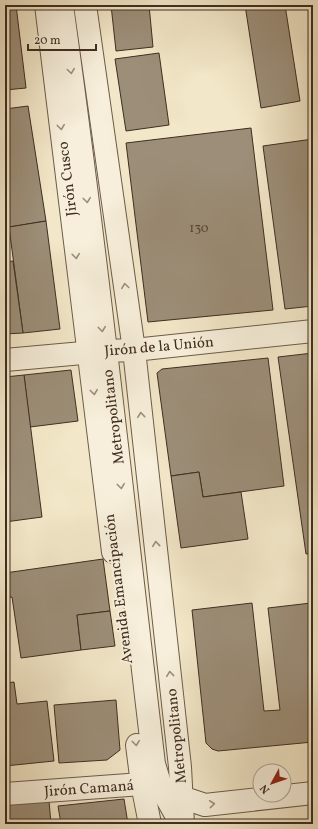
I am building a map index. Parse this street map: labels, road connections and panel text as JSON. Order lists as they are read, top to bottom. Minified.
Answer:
{"streets":{"street":["Jirón Cusco","Jirón de la Unión","Metropolitano","Avenida Emancipación","Jirón Camaná"]},"crossings":[["Jirón Cusco","Jirón de la Unión"],["Jirón Cusco","Metropolitano"],["Jirón Cusco","Avenida Emancipación"],["Jirón de la Unión","Metropolitano"],["Jirón de la Unión","Avenida Emancipación"],["Metropolitano","Avenida Emancipación"],["Metropolitano","Jirón Camaná"],["Avenida Emancipación","Jirón Camaná"]],"one_way":["Jirón Cusco","Avenida Emancipación","Jirón Camaná"],"house_numbers":["130"],"scale_bar":"20 m","north":"bottom left"}
